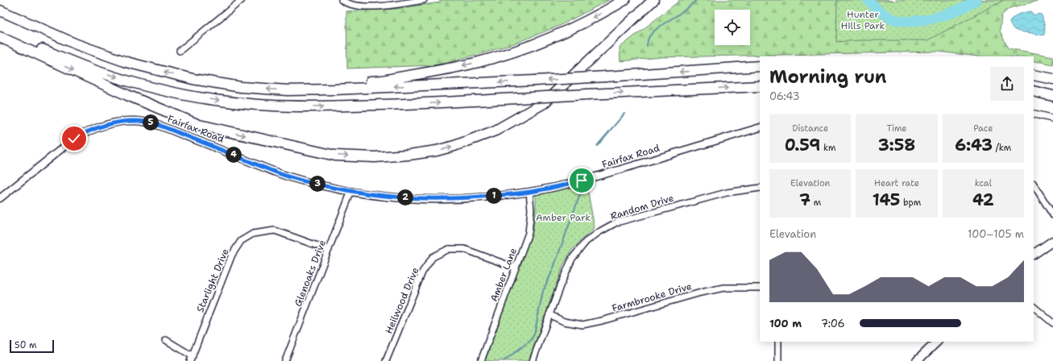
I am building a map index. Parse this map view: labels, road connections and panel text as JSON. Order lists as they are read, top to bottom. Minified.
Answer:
{"streets":{"street":["Fairfax Road","Random Drive","Glenoaks Drive","Amber Lane","Starlight Drive","Farmbrooke Drive","Heilwood Drive"]},"crossings":[["Fairfax Road","Glenoaks Drive"],["Fairfax Road","Amber Lane"],["Random Drive","Farmbrooke Drive"],["Glenoaks Drive","Starlight Drive"],["Amber Lane","Heilwood Drive"]],"parks":["Hunter Hills Park","Amber Park"],"scale_bar":"50 m","page":{"heading":["Morning run","06:43"],"stats":[["Distance","0.59 km"],["Time","3:58"],["Pace","6:43 /km"],["Elevation","7 m"],["Heart rate","145 bpm"],["kcal","42"]],"pins":["5","4","3","1","2"],"chart":["Elevation","100–105 m"],"list":[{"name":"100 m","note":"7:06"}],"scale":"50 m"}}
